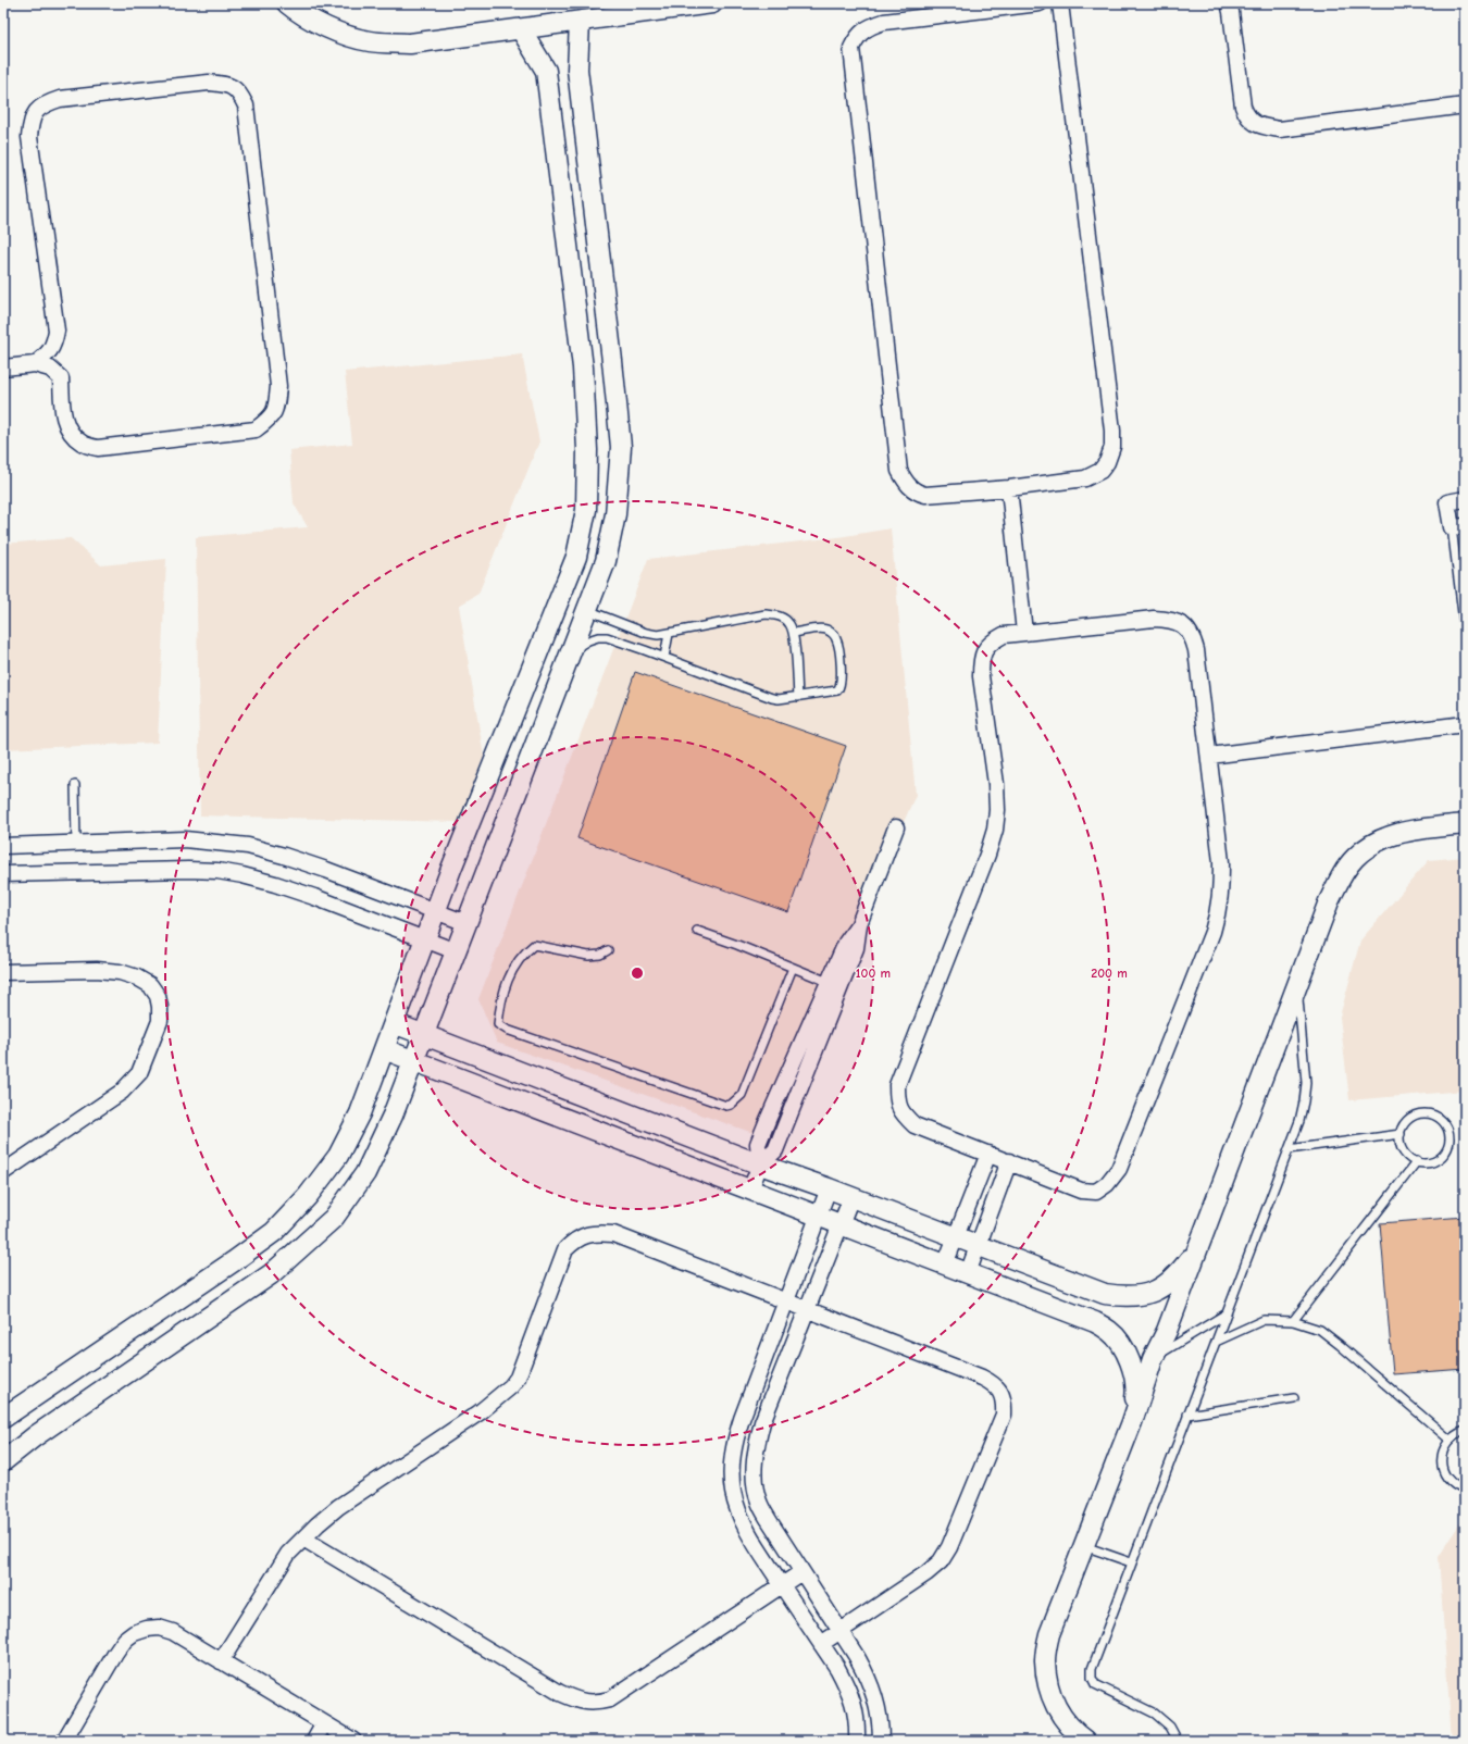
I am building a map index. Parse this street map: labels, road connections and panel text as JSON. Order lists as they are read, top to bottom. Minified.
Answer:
{"rings":["100 m","200 m"]}
